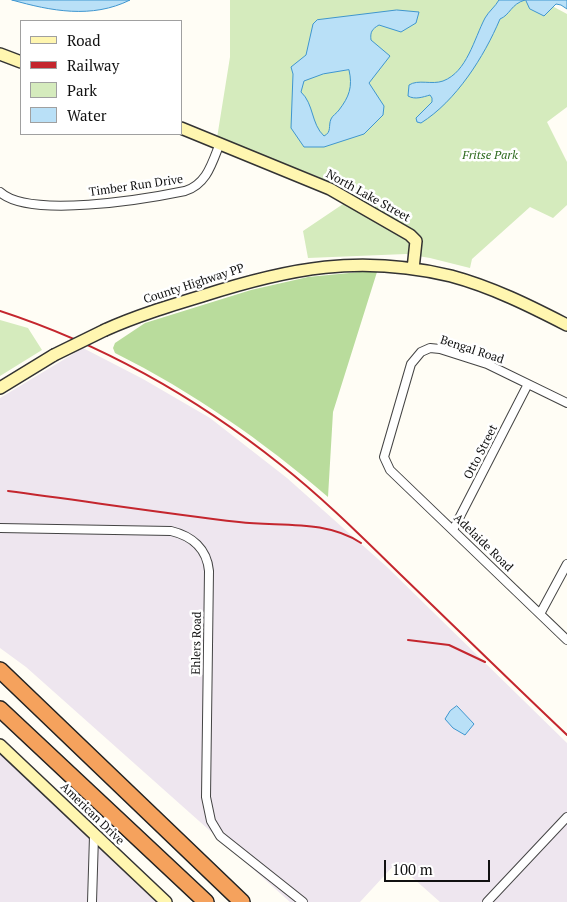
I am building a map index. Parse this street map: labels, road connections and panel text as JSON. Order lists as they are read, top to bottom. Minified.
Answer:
{"streets":{"main road":["North Lake Street","County Highway PP","American Drive"],"street":["Timber Run Drive","Bengal Road","Otto Street","Adelaide Road","Ehlers Road"]},"crossings":[["Timber Run Drive","North Lake Street"],["North Lake Street","County Highway PP"],["Bengal Road","Otto Street"],["Bengal Road","Adelaide Road"],["Otto Street","Adelaide Road"]],"parks":["Fritse Park"],"legend":["Road","Railway","Park","Water"],"scale_bar":"100 m"}
